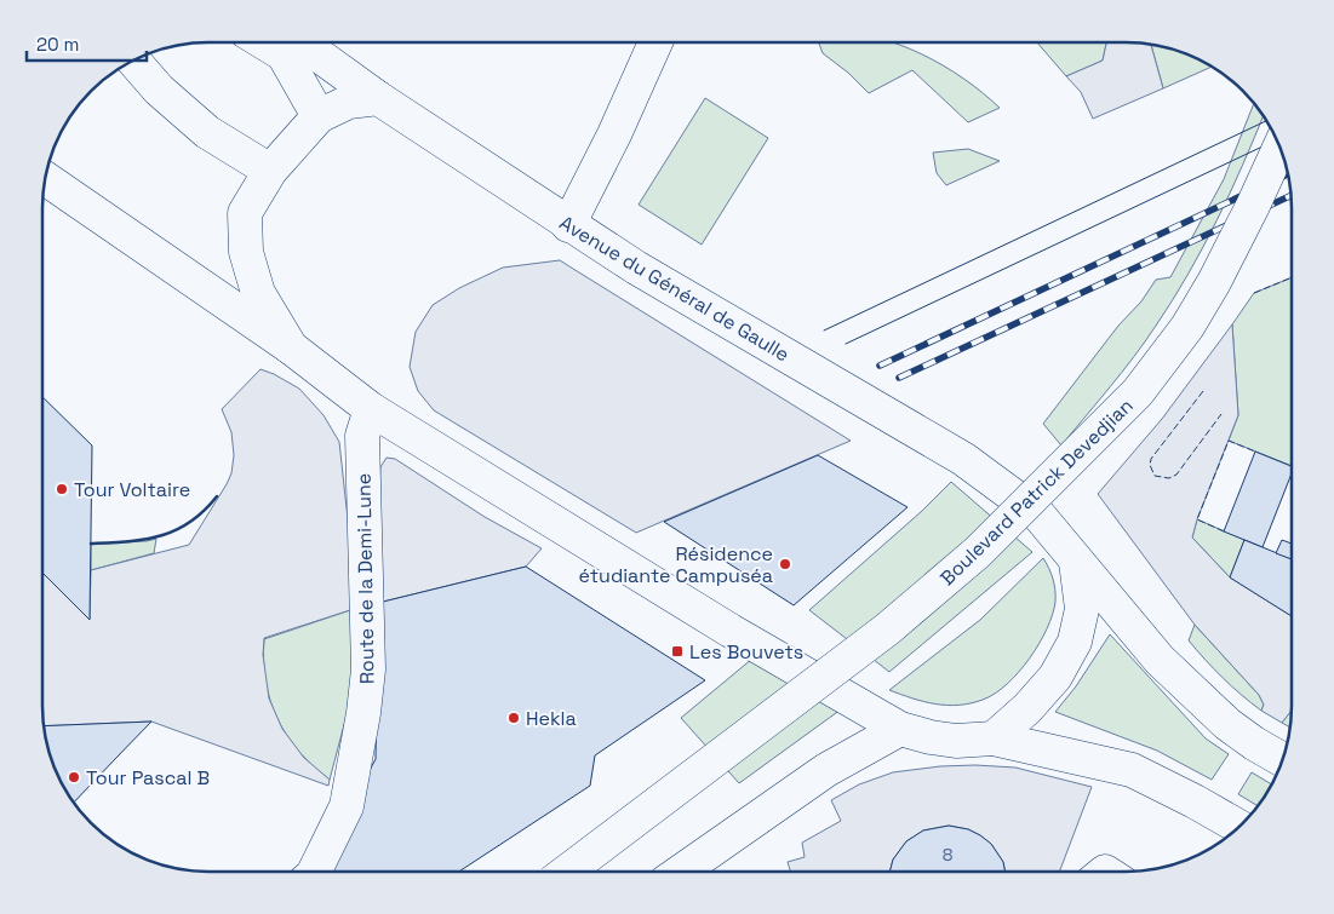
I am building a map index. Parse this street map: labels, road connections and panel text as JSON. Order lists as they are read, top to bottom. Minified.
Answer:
{"streets":{"main road":["Avenue du Général de Gaulle","Boulevard Patrick Devedjian","Route de la Demi-Lune"]},"places":{"other":["Tour Voltaire","Résidence étudiante Campuséa","Hekla","Tour Pascal B"],"transit":["Les Bouvets"]},"house_numbers":["8"],"scale_bar":"20 m"}
